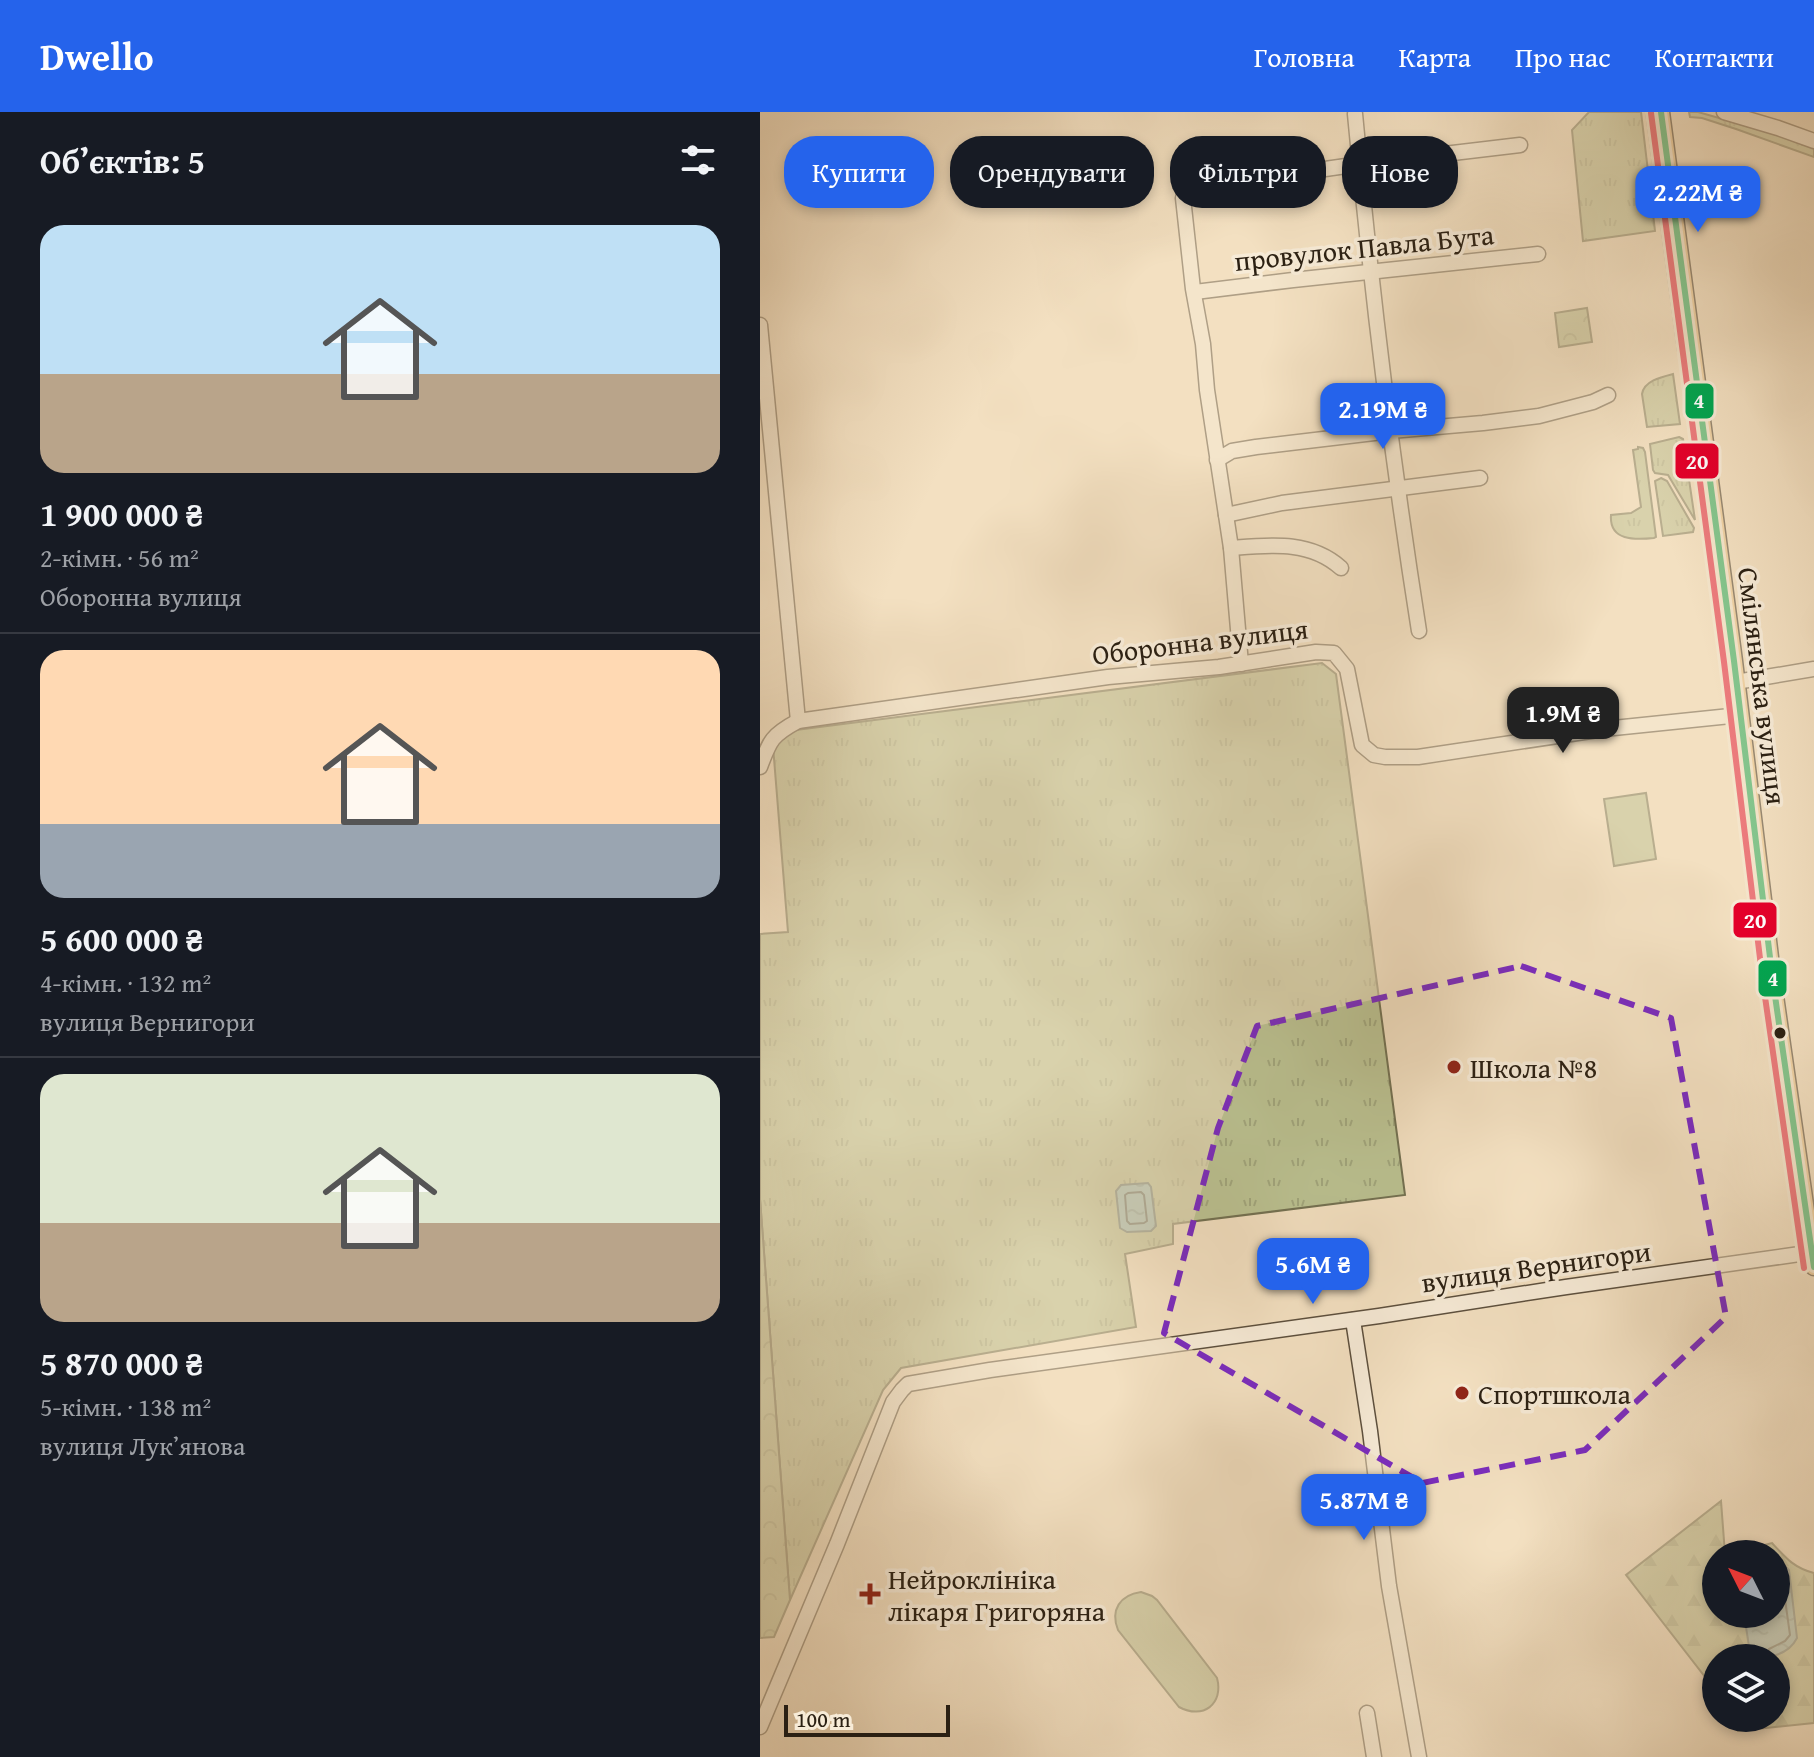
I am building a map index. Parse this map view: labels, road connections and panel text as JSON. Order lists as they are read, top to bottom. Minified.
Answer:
{"streets":{"main road":["Смілянська вулиця"],"street":["провулок Павла Бута","Оборонна вулиця","вулиця Вернигори"]},"crossings":[["Оборонна вулиця","Смілянська вулиця"],["Смілянська вулиця","вулиця Вернигори"]],"places":{"other":["Школа №8","Спортшкола"],"health":["Нейроклініка лікаря Григоряна"]},"lines":["transit line 4","transit line 20"],"scale_bar":"100 m","north":"top left","page":{"header":"Dwello","nav":["Головна","Карта","Про нас","Контакти"],"heading":"Об’єктів: 5","chip":["Купити","Орендувати","Фільтри","Нове"],"price":["2.22M ₴","2.19M ₴","1.9M ₴","5.6M ₴","5.87M ₴"],"list":[{"name":"1 900 000 ₴","note":"2-кімн. · 56 m² · Оборонна вулиця"},{"name":"5 600 000 ₴","note":"4-кімн. · 132 m² · вулиця Вернигори"},{"name":"5 870 000 ₴","note":"5-кімн. · 138 m² · вулиця Лукʼянова"}],"scale":"100 m"}}
